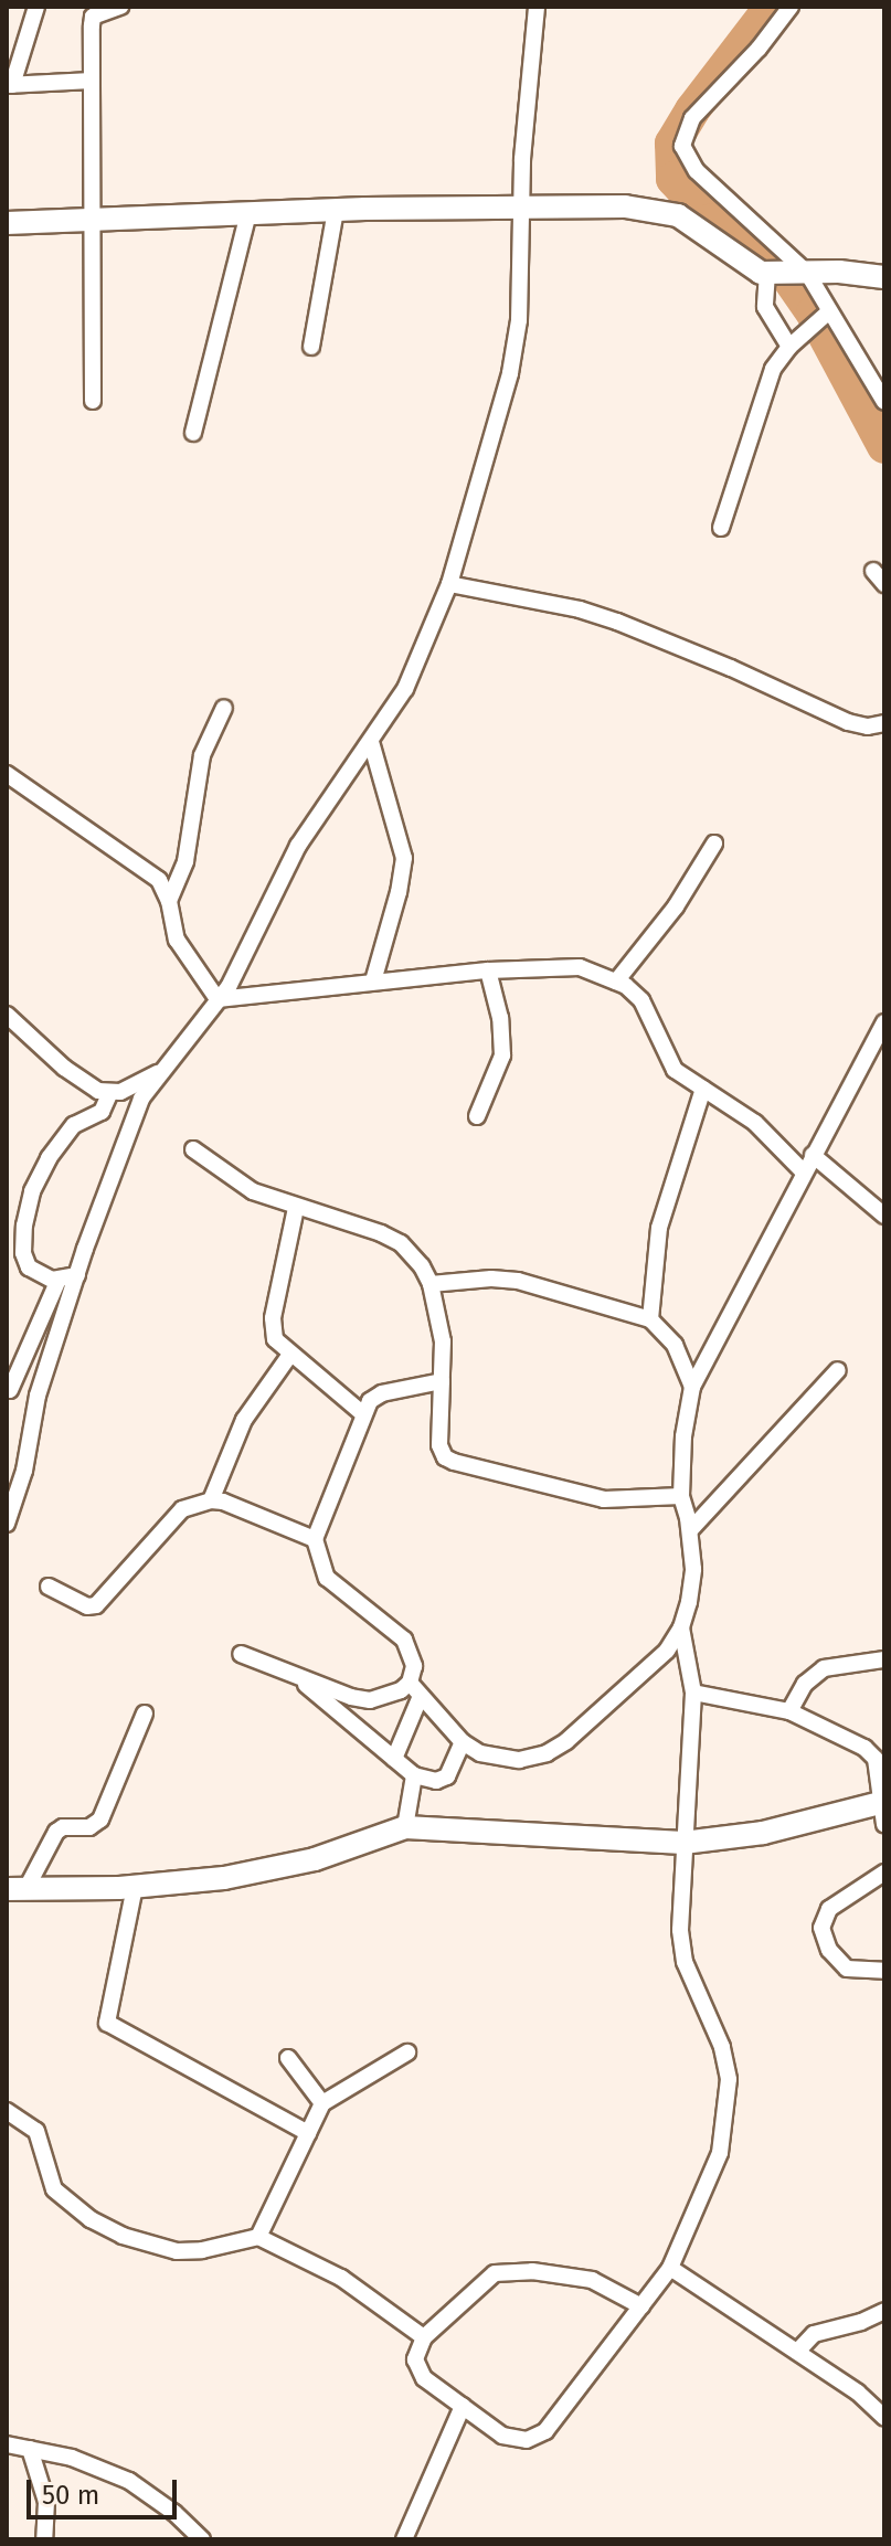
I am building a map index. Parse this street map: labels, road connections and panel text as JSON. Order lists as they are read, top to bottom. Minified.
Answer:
{"scale_bar":"50 m"}
